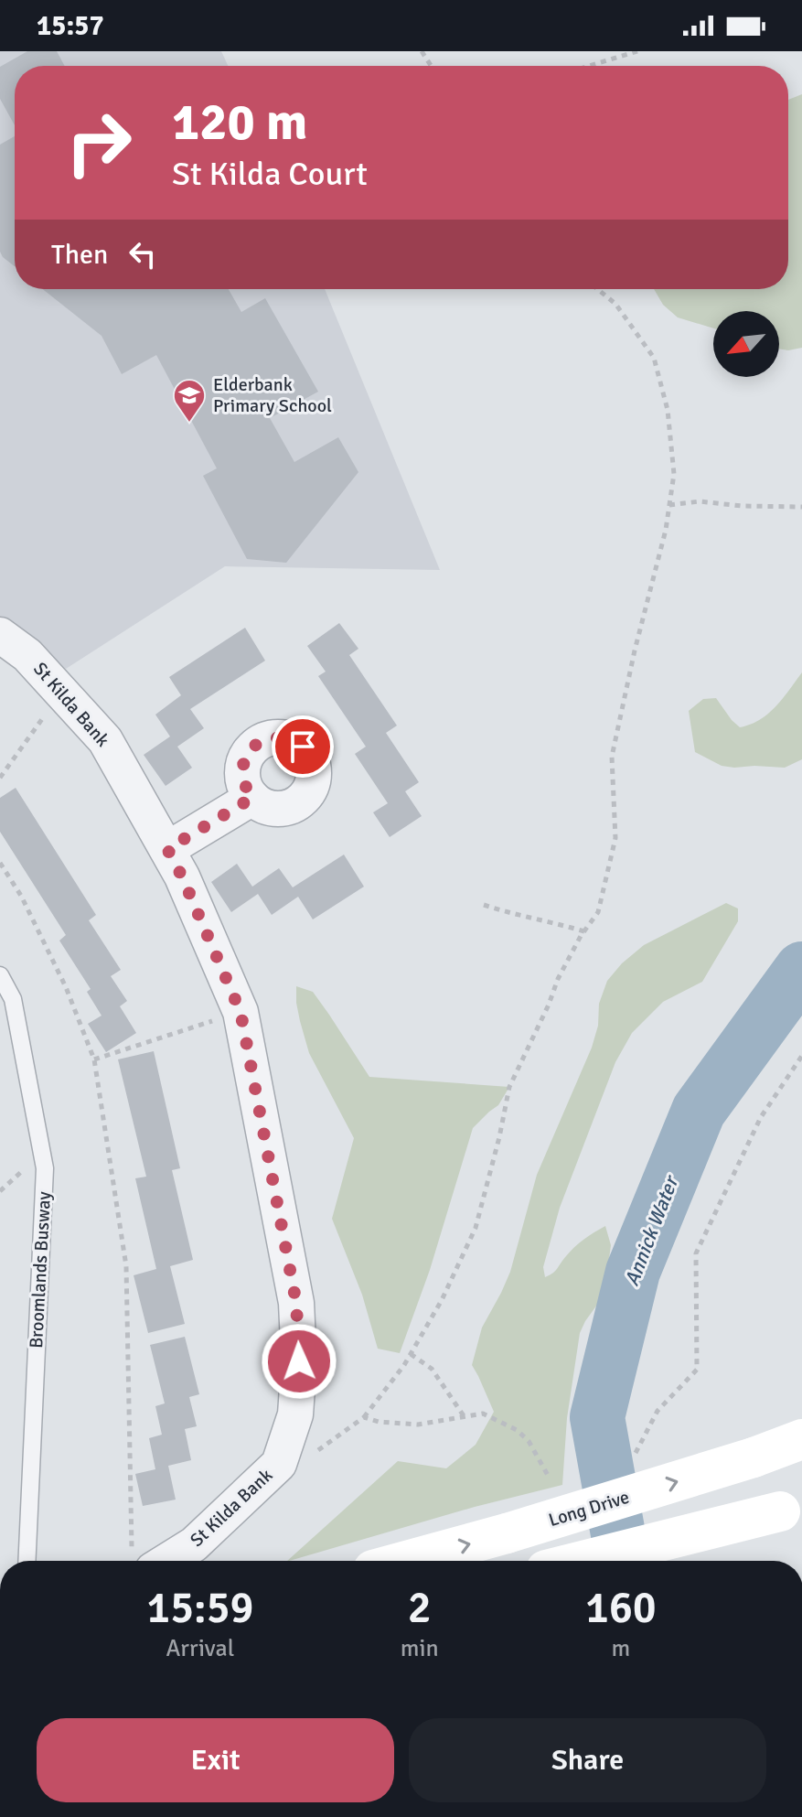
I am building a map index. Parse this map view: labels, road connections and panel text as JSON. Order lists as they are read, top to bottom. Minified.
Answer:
{"streets":{"main road":["Long Drive"],"street":["St Kilda Bank"],"lane":["Broomlands Busway"]},"water":["Annick Water"],"places":{"school or university":["Elderbank Primary School"]},"north":"bottom left","page":{"status":"15:57","turn":["120 m","St Kilda Court"],"then":"Then","eta":["15:59","Arrival","2","min","160","m"],"buttons":["Exit","Share"]}}
